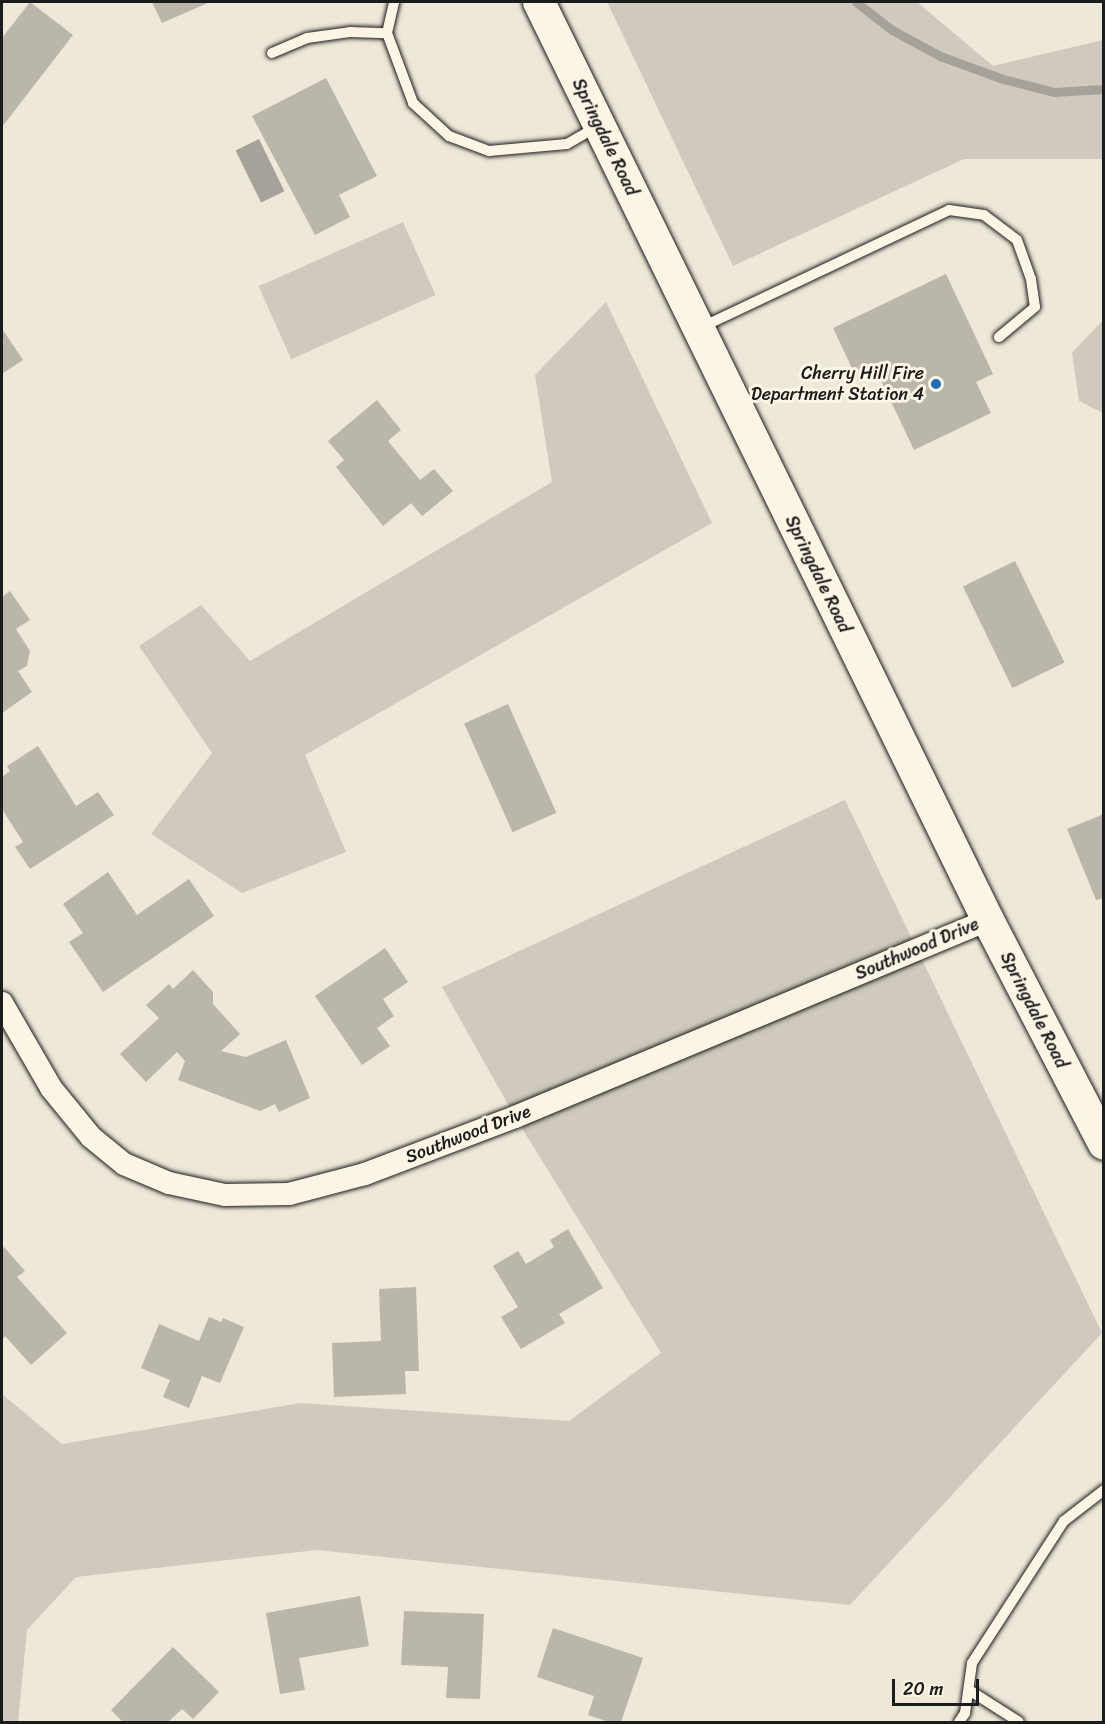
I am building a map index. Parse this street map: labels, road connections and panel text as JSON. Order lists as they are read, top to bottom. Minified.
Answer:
{"streets":{"main road":["Springdale Road"],"street":["Southwood Drive"]},"crossings":[["Springdale Road","Southwood Drive"]],"places":["Cherry Hill Fire Department Station 4"],"scale_bar":"20 m"}
